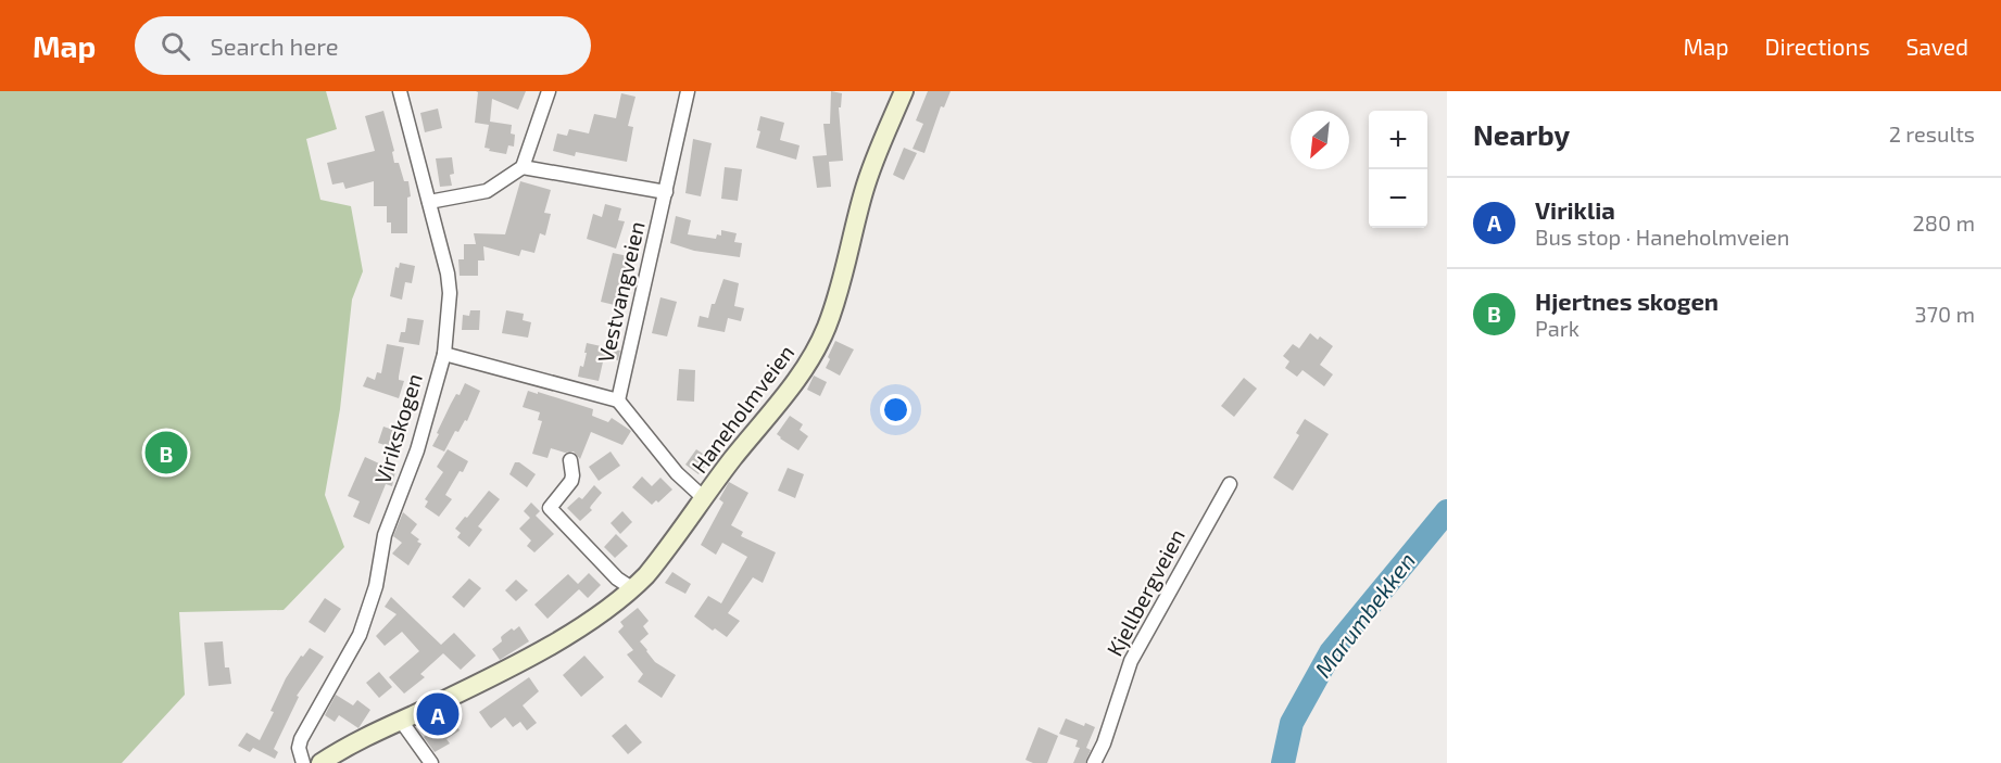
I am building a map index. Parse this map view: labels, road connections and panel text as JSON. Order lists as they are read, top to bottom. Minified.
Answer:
{"streets":{"main road":["Haneholmveien"],"street":["Vestvangveien","Virikskogen","Kjellbergveien"]},"water":["Marumbekken"],"north":"bottom left","page":{"header":"Map","search":"Search here","nav":["Map","Directions","Saved"],"heading":["Nearby","2 results"],"map_buttons":["+","−"],"list":[{"mark":"A","name":"Viriklia","note":"Bus stop · Haneholmveien","value":"280 m"},{"mark":"B","name":"Hjertnes skogen","note":"Park","value":"370 m"}],"pins":["B","A"]}}
